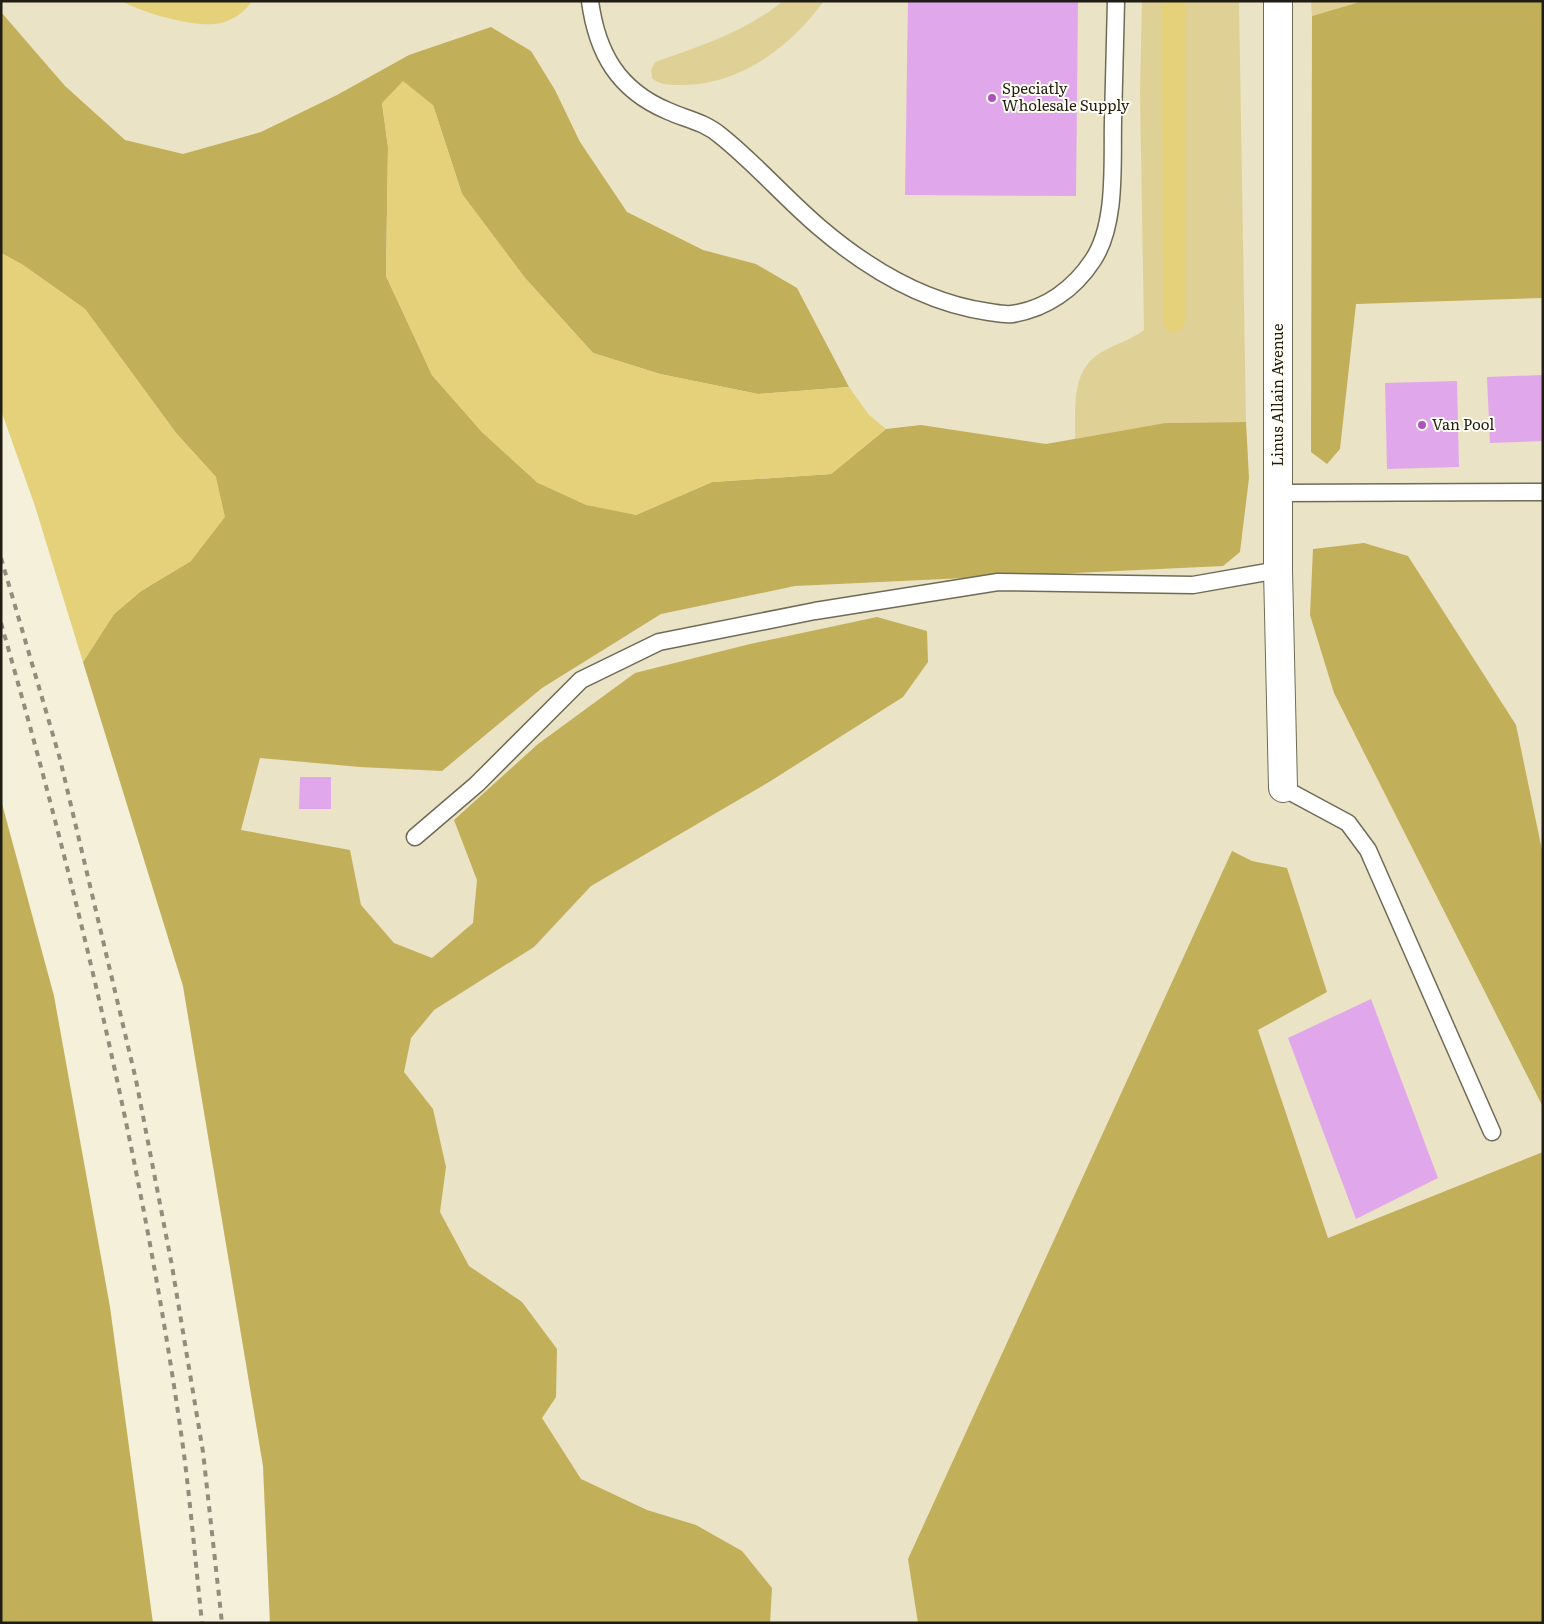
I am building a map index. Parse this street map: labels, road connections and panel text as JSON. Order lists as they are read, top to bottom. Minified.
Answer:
{"streets":{"street":["Linus Allain Avenue"]},"places":["Speciatly Wholesale Supply","Van Pool"]}
